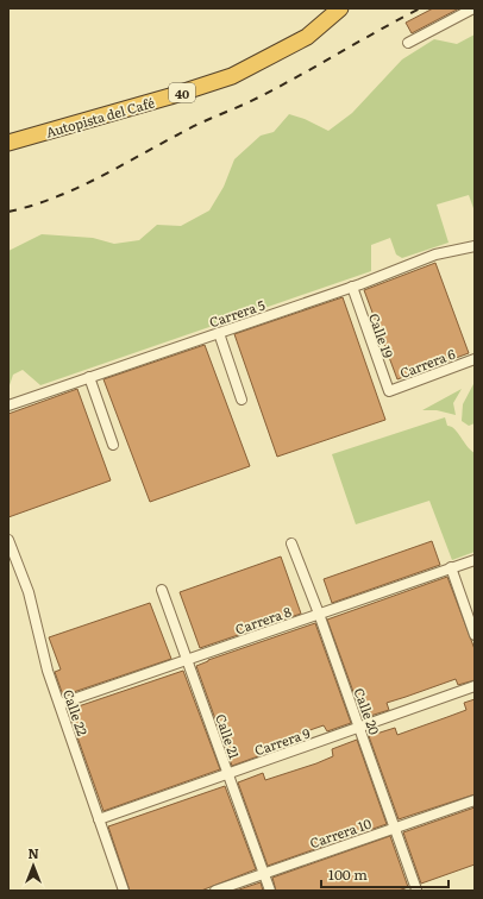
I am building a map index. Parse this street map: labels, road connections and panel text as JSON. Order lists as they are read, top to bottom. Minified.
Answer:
{"streets":{"highway":["40","Autopista del Café"],"street":["Carrera 5","Calle 19","Carrera 6","Carrera 8","Calle 20","Calle 22","Calle 21","Carrera 9","Carrera 10"]},"crossings":[["Carrera 5","Calle 19"],["Calle 19","Carrera 6"],["Carrera 8","Calle 20"],["Carrera 8","Calle 22"],["Carrera 8","Calle 21"],["Calle 20","Carrera 9"],["Calle 20","Carrera 10"],["Calle 22","Carrera 9"],["Calle 21","Carrera 9"],["Calle 21","Carrera 10"]],"scale_bar":"100 m","north":"top"}
